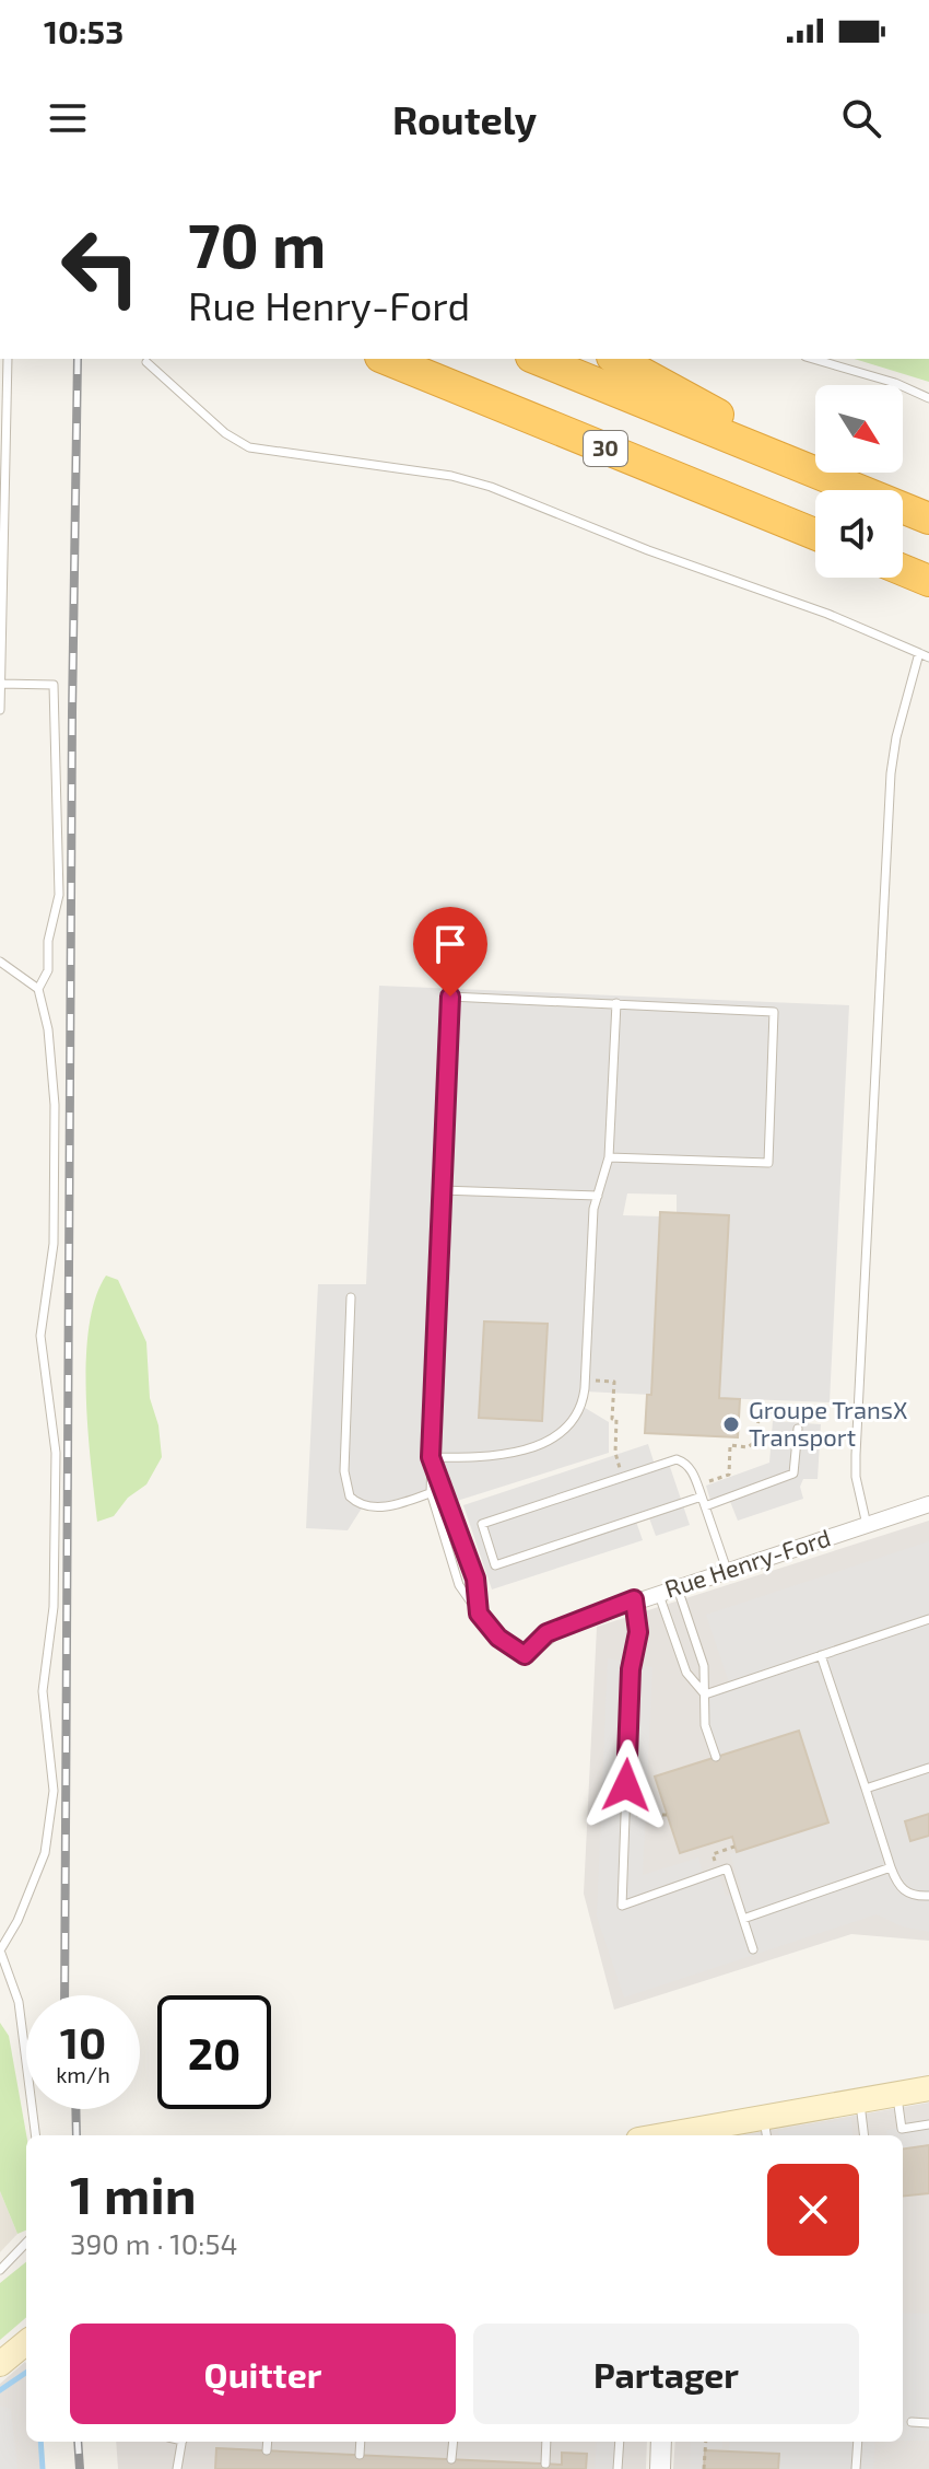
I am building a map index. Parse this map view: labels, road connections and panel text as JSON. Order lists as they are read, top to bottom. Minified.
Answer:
{"streets":{"highway":["30"],"street":["Rue Henry-Ford"]},"places":["Groupe TransX Transport"],"north":"bottom right","page":{"status":"10:53","header":"Routely","turn":["70 m","Rue Henry-Ford"],"speed":"10 km/h","limit":"20","heading":["1 min","390 m · 10:54"],"buttons":["Quitter","Partager"]}}
